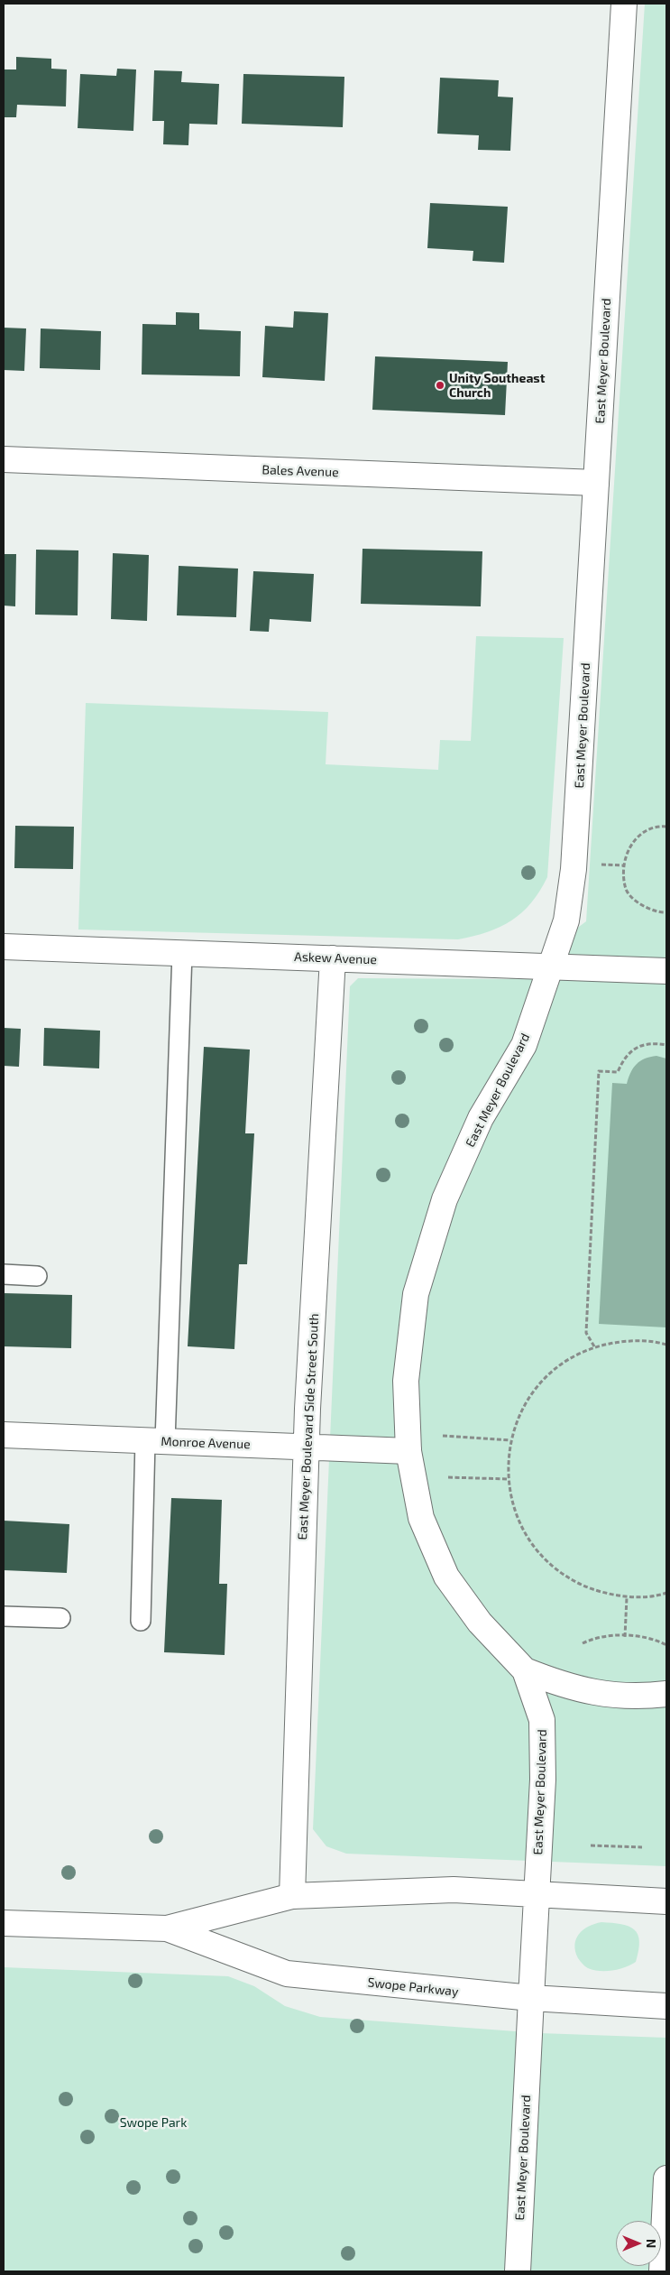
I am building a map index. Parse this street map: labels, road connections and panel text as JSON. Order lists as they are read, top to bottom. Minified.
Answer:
{"streets":{"main road":["East Meyer Boulevard","Bales Avenue","Askew Avenue","East Meyer Boulevard Side Street South","Monroe Avenue","Swope Parkway"]},"crossings":[["East Meyer Boulevard","Bales Avenue"],["East Meyer Boulevard","Askew Avenue"],["East Meyer Boulevard","Monroe Avenue"],["East Meyer Boulevard","Swope Parkway"],["Askew Avenue","East Meyer Boulevard Side Street South"],["East Meyer Boulevard Side Street South","Monroe Avenue"],["East Meyer Boulevard Side Street South","Swope Parkway"]],"parks":["Swope Park"],"places":["Unity Southeast Church"],"north":"right"}
